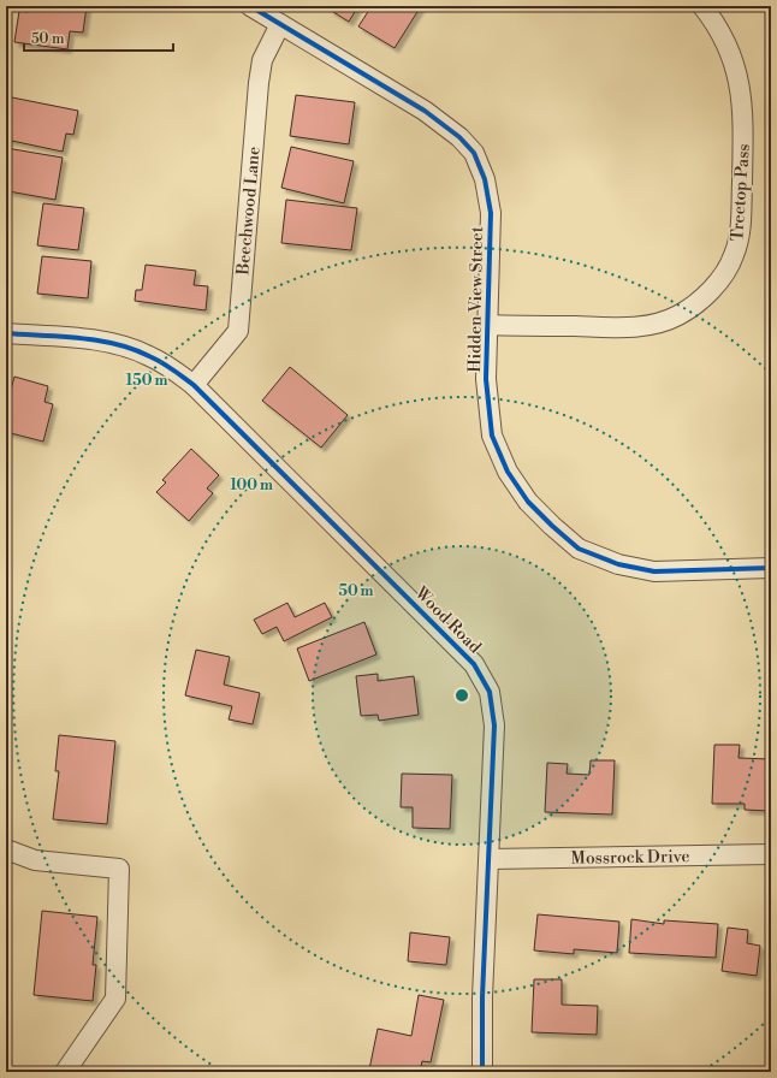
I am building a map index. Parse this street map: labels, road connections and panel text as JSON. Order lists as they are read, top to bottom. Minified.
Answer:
{"streets":{"street":["Treetop Pass","Beechwood Lane","Hidden View Street","Wood Road","Mossrock Drive"]},"crossings":[["Treetop Pass","Hidden View Street"],["Beechwood Lane","Hidden View Street"],["Beechwood Lane","Wood Road"],["Wood Road","Mossrock Drive"]],"scale_bar":"50 m","rings":["150 m","100 m","50 m"]}
